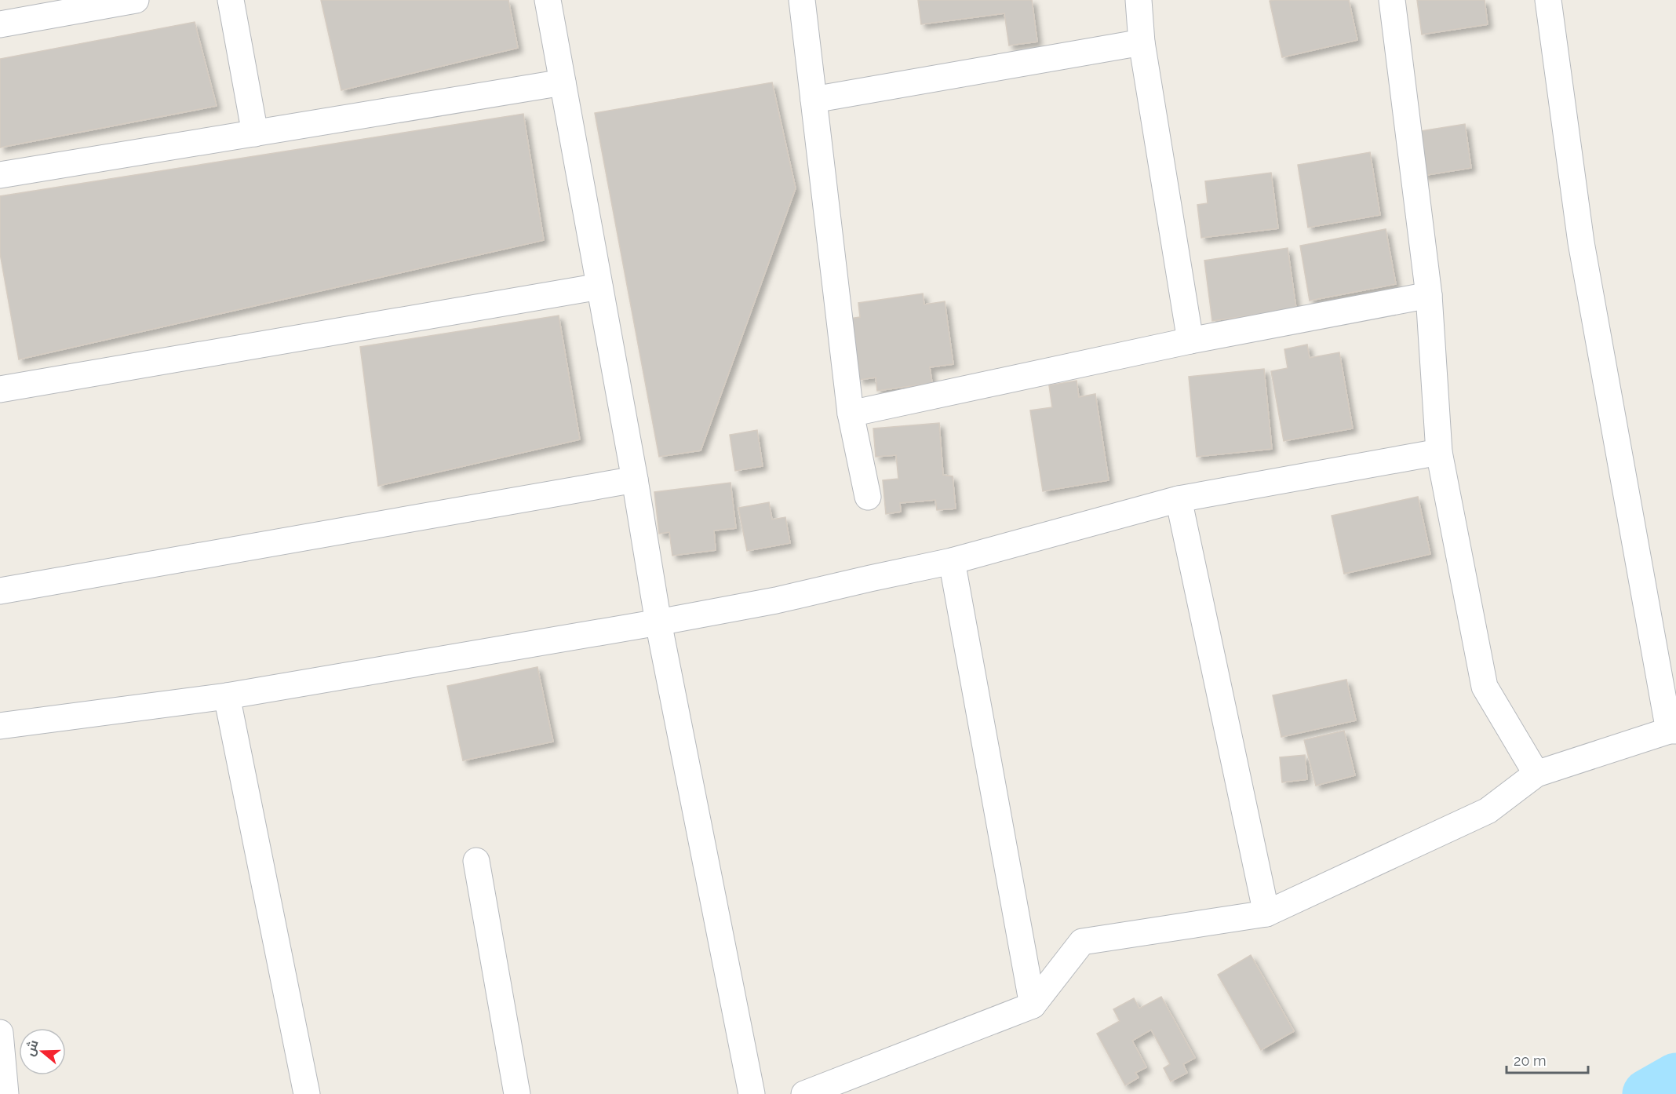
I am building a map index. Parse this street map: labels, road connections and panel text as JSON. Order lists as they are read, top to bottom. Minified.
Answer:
{"scale_bar":"20 m","north":"left"}
